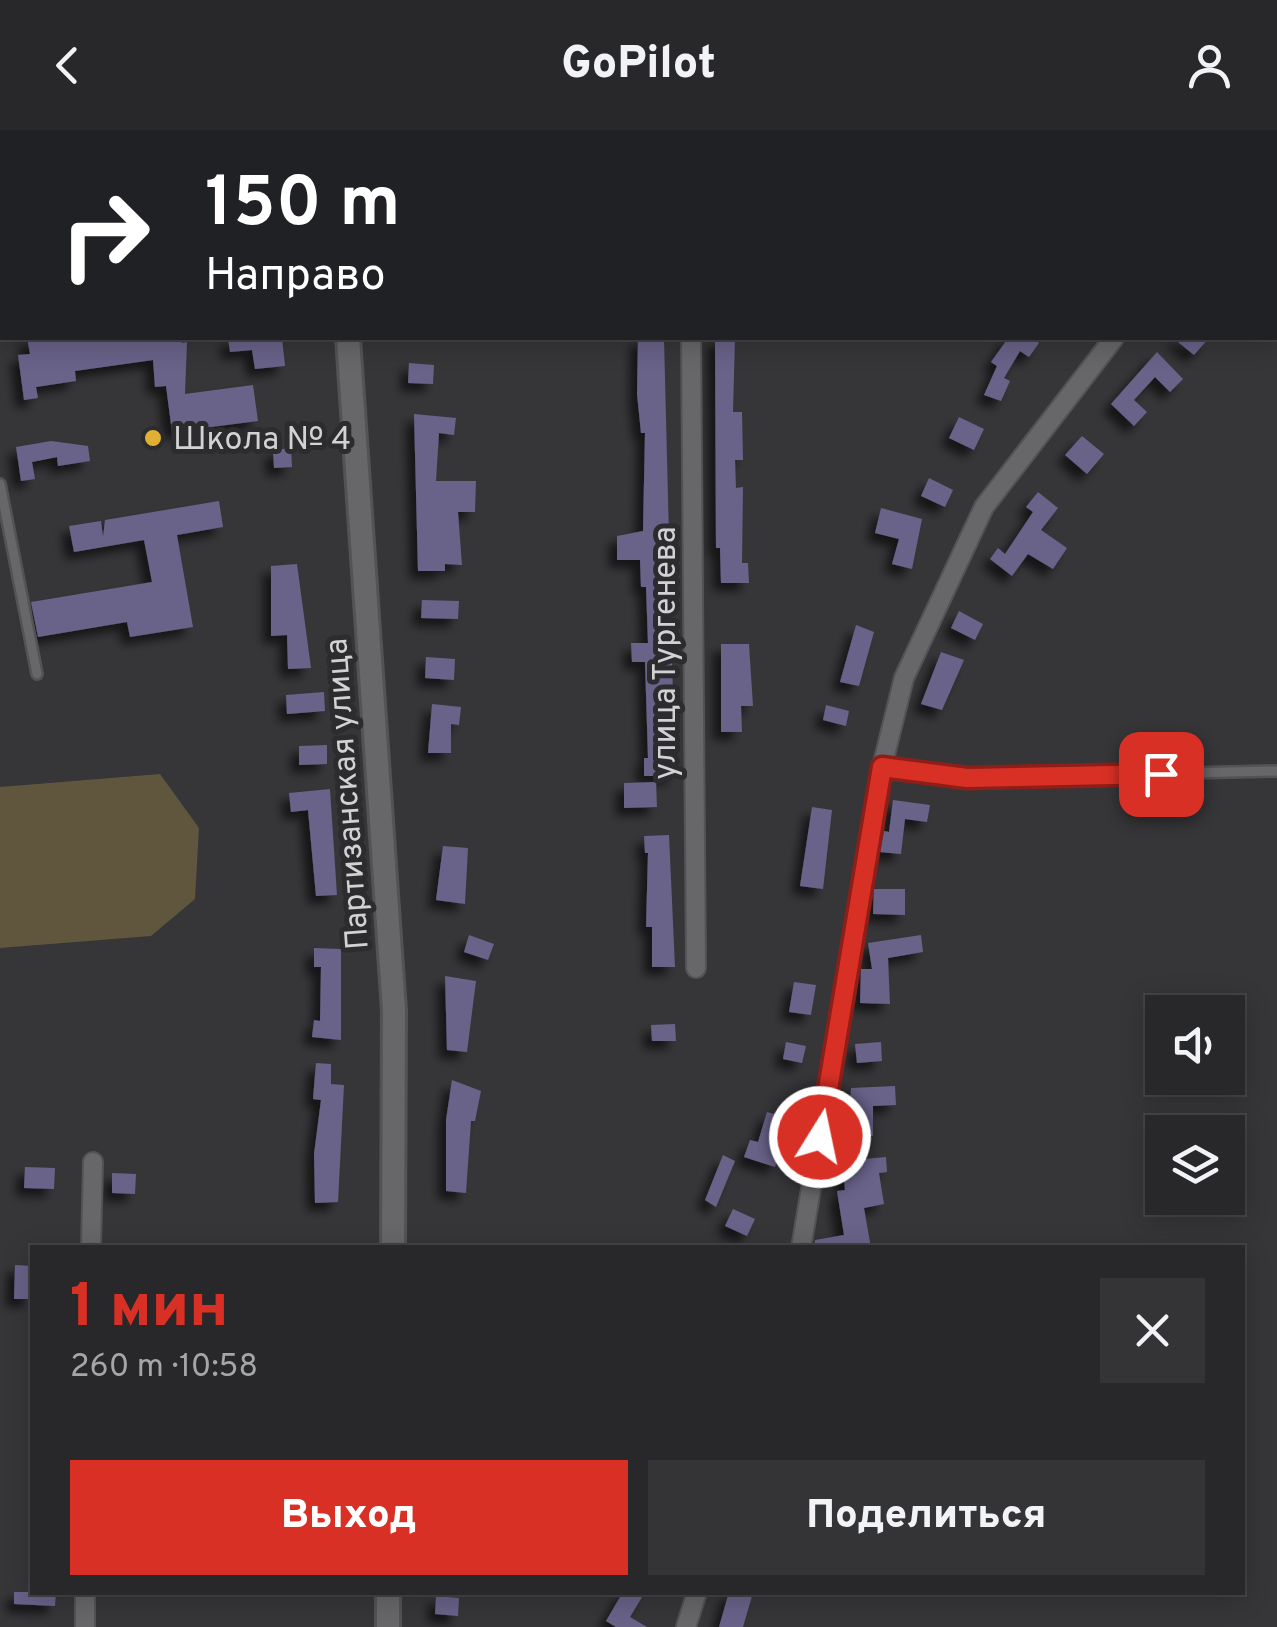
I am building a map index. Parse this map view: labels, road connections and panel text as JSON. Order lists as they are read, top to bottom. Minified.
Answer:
{"streets":{"street":["улица Тургенева","Партизанская улица"]},"places":["Школа № 4"],"page":{"header":"GoPilot","turn":["150 m","Направо"],"heading":["1 мин","260 m · 10:58"],"buttons":["Выход","Поделиться"]}}
